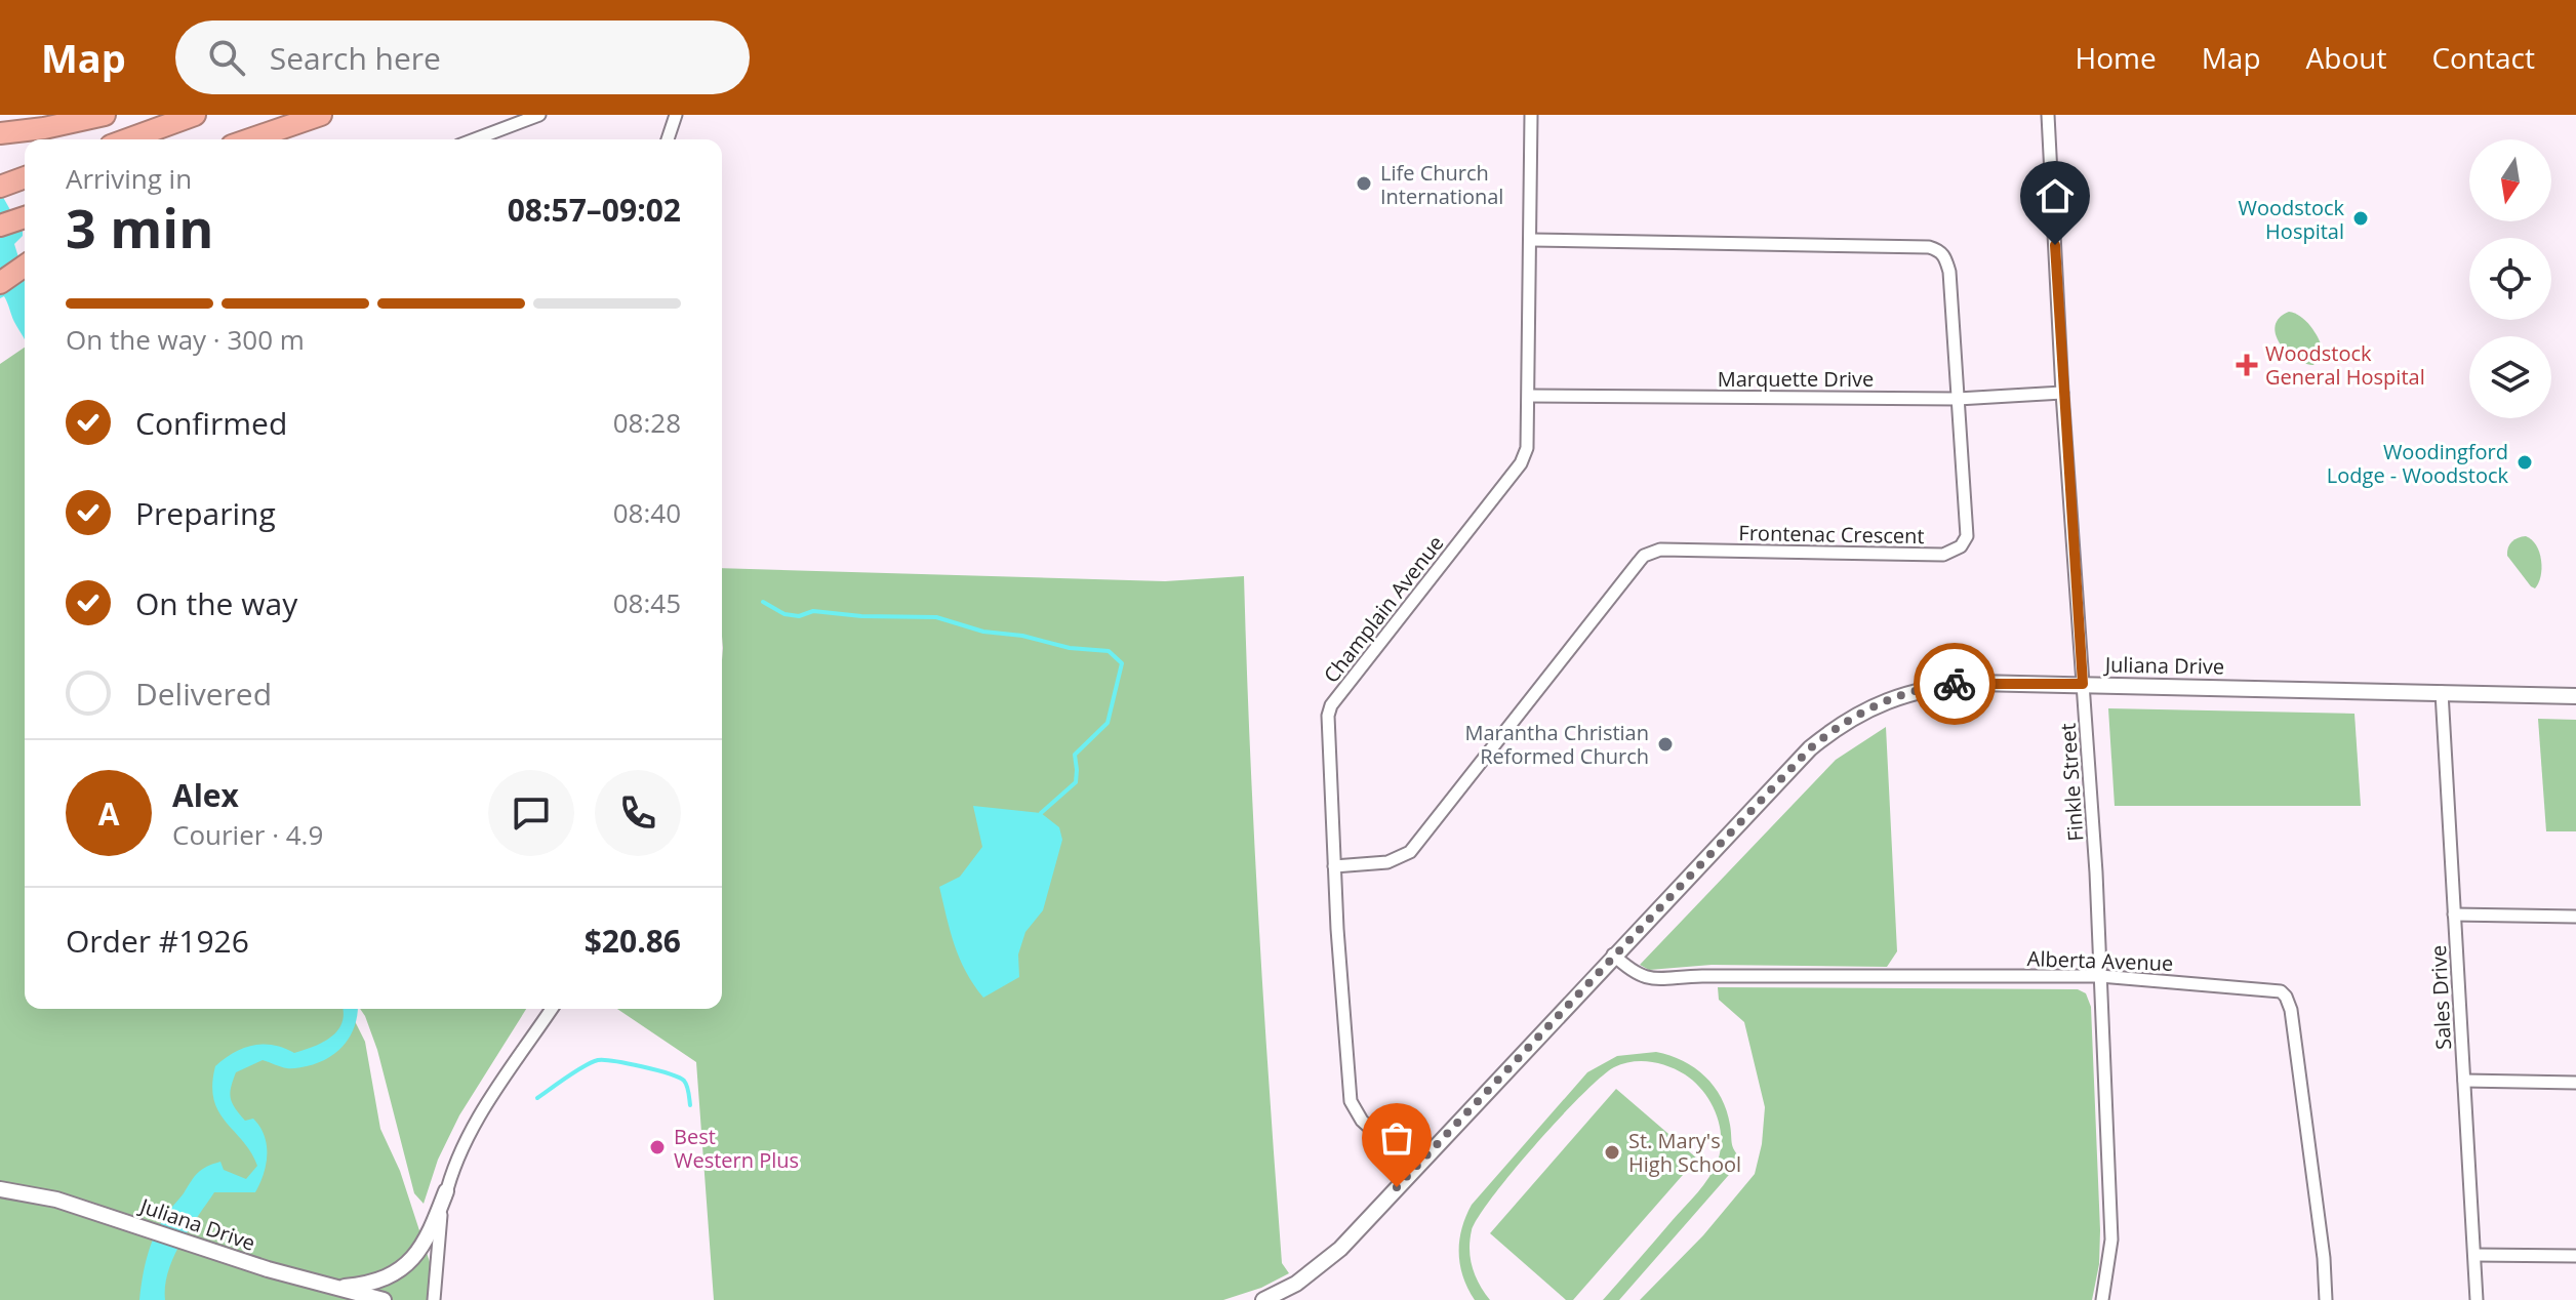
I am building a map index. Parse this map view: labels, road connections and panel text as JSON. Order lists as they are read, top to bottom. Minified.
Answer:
{"streets":{"street":["Marquette Drive","Frontenac Crescent","Champlain Avenue","Juliana Drive","Finkle Street","Alberta Avenue","Sales Drive"]},"crossings":[["Marquette Drive","Frontenac Crescent"],["Marquette Drive","Champlain Avenue"],["Marquette Drive","Finkle Street"],["Frontenac Crescent","Champlain Avenue"],["Champlain Avenue","Juliana Drive"],["Juliana Drive","Finkle Street"],["Juliana Drive","Alberta Avenue"],["Juliana Drive","Sales Drive"],["Finkle Street","Alberta Avenue"]],"places":{"other":["Life Church International","Woodstock Hospital","Woodingford Lodge - Woodstock","Marantha Christian Reformed Church","Best Western Plus","St. Mary's High School"],"health":["Woodstock General Hospital"]},"north":"bottom","page":{"header":"Map","search":"Search here","nav":["Home","Map","About","Contact"],"heading":["3 min","Arriving in","08:57–09:02"],"panel":["Alex","Courier · 4.9","Order #1926","$20.86"],"bar":"On the way · 300 m","list":[["Confirmed","08:28"],["Preparing","08:40"],["On the way","08:45"],"Delivered"],"round":"A"}}
